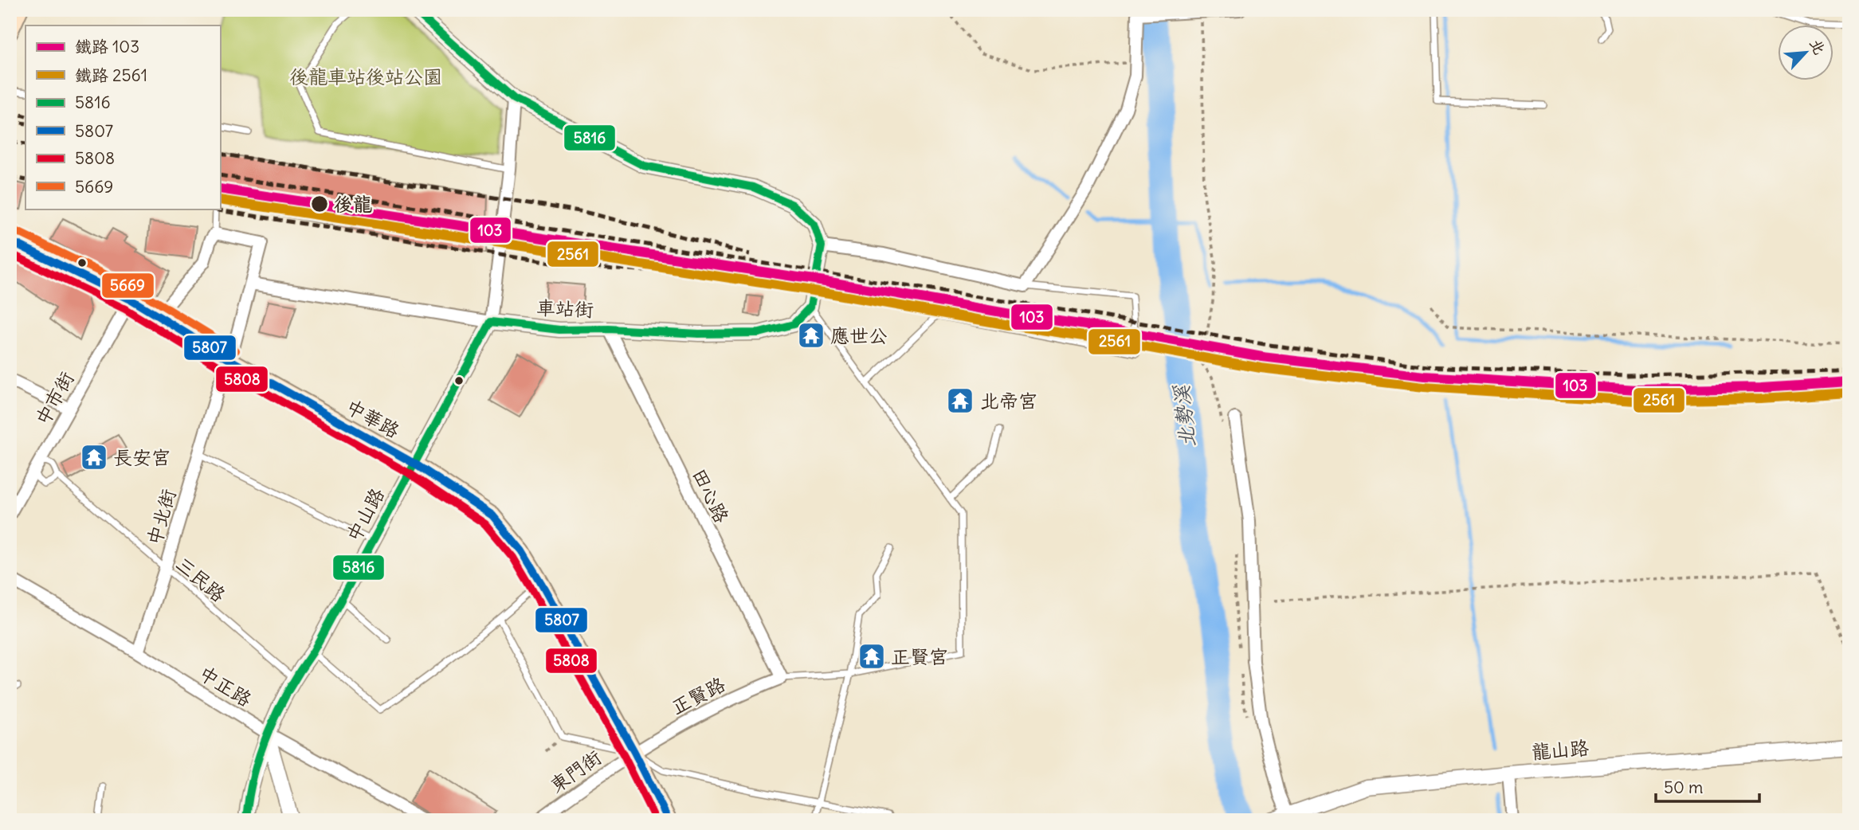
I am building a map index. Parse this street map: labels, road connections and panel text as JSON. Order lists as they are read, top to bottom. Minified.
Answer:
{"streets":{"main road":["中華路"],"street":["車站街","中市街","田心路","中山路","中北街","中正路","正賢路","龍山路","東門街"],"lane":["三民路"]},"crossings":[["車站街","田心路"],["車站街","中山路"],["中市街","中華路"],["中市街","三民路"],["中華路","中山路"],["中華路","中北街"],["中華路","正賢路"],["中華路","東門街"],["田心路","正賢路"],["中山路","三民路"],["中山路","中正路"],["中北街","三民路"],["中北街","中正路"],["正賢路","東門街"]],"water":["北勢溪"],"parks":["後龍車站後站公園"],"places":{"other":["後龍"],"temple":["應世公","北帝宮","長安宮","正賢宮"]},"lines":["transit line 5816","rail line 103","rail line 2561","transit line 5669","transit line 5807","transit line 5808"],"legend":["鐵路 103","鐵路 2561","5816","5807","5808","5669"],"scale_bar":"50 m","north":"top right"}
